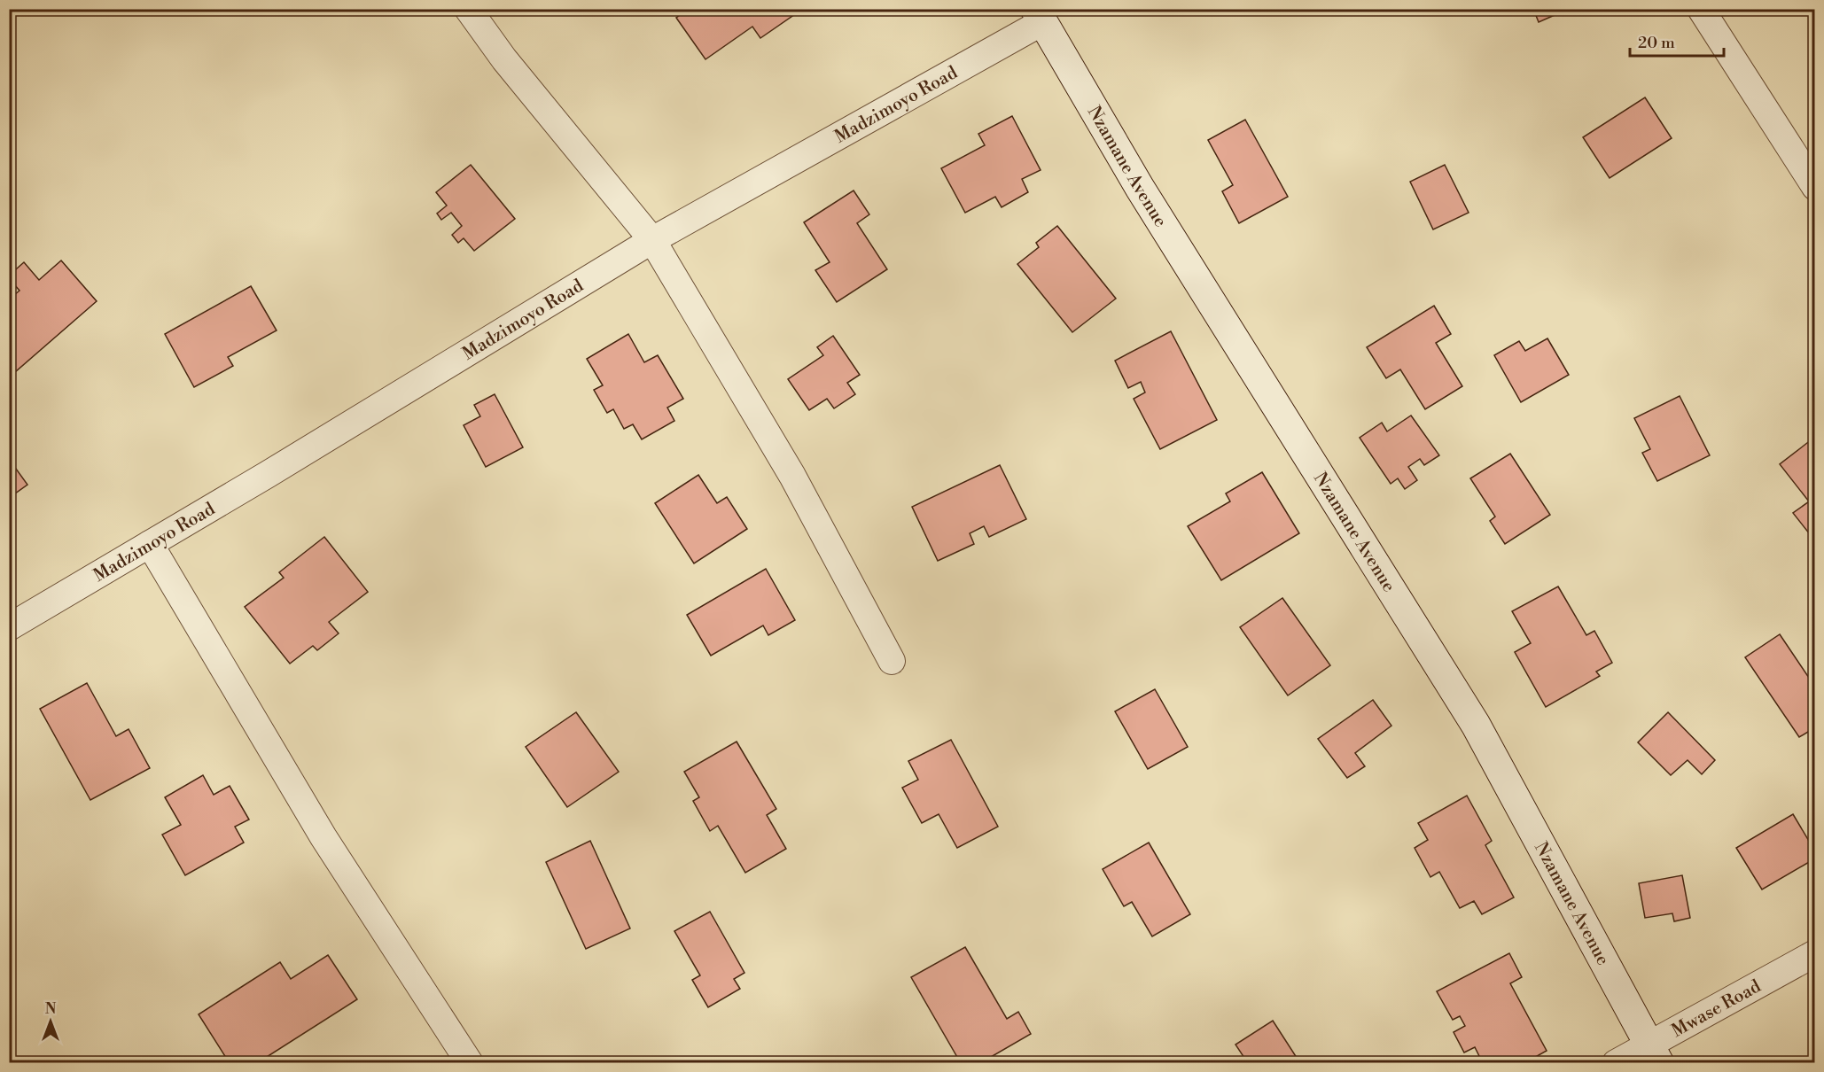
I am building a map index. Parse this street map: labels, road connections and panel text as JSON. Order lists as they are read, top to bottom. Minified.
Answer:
{"streets":{"street":["Madzimoyo Road","Nzamane Avenue","Mwase Road"]},"crossings":[["Madzimoyo Road","Nzamane Avenue"],["Nzamane Avenue","Mwase Road"]],"scale_bar":"20 m","north":"top"}
